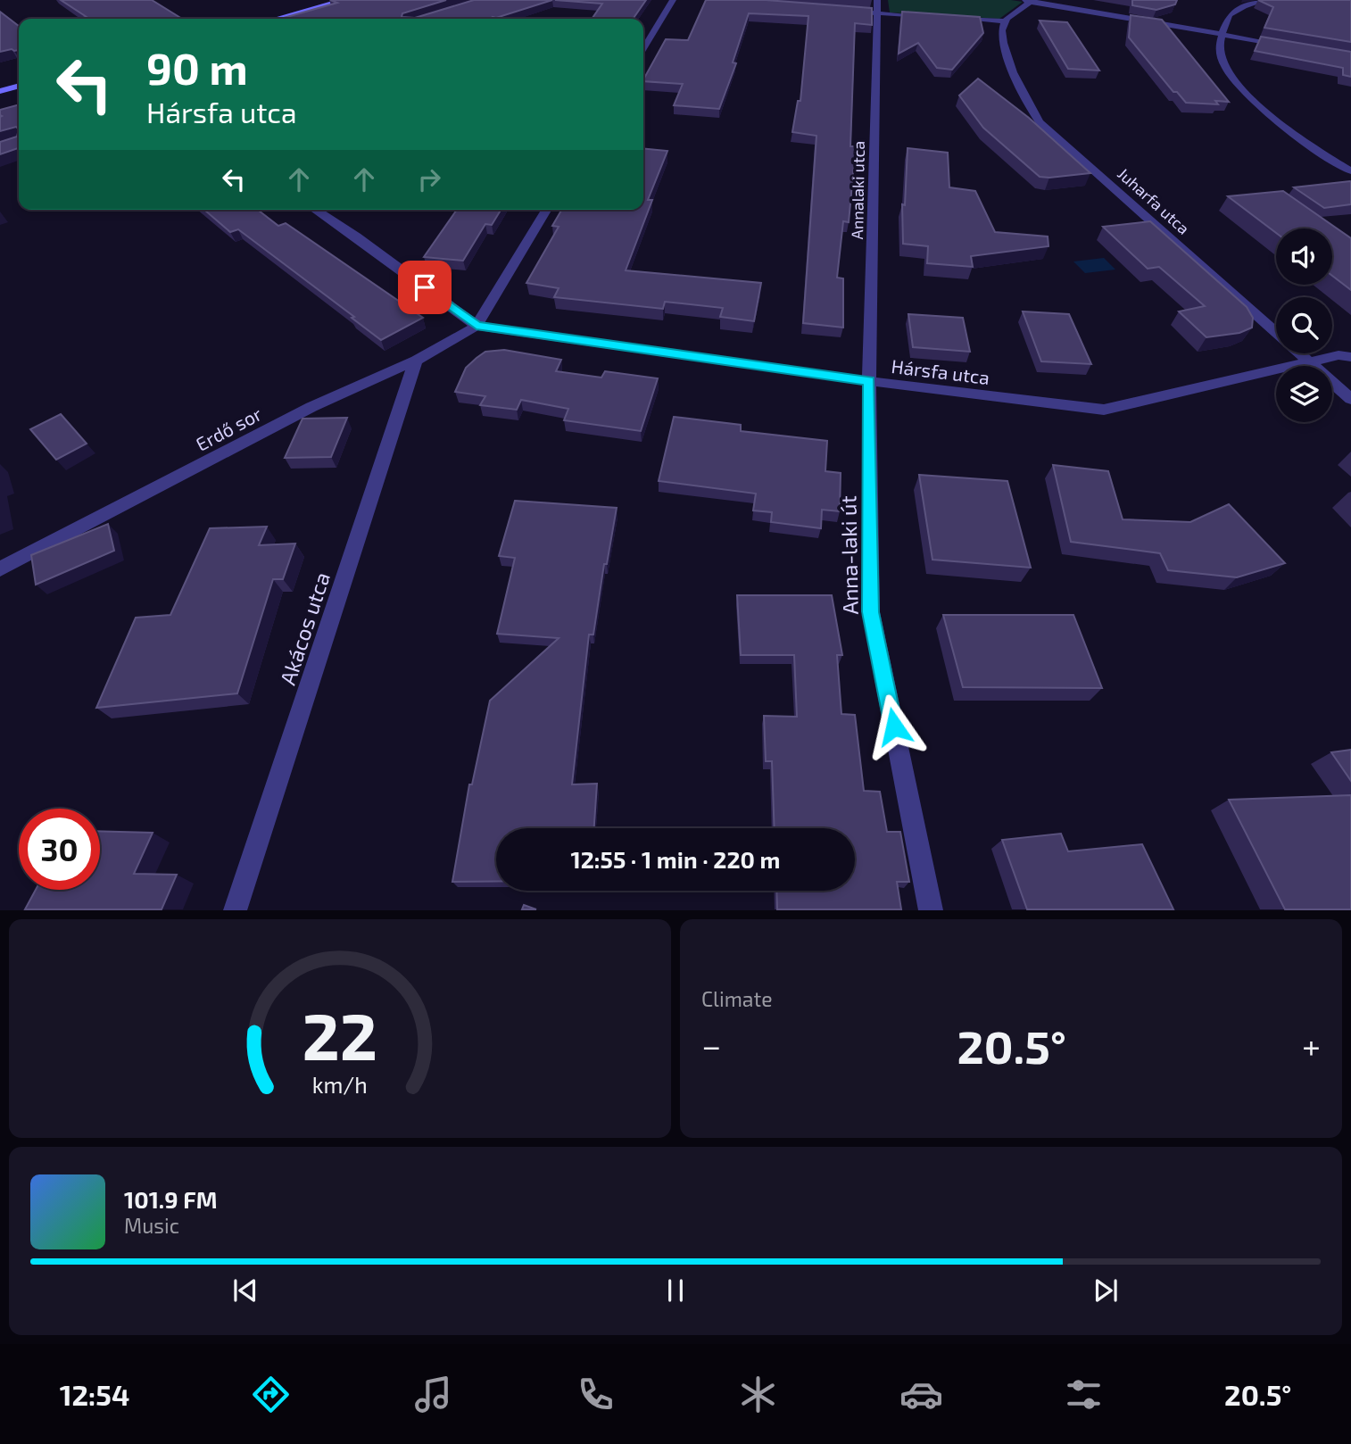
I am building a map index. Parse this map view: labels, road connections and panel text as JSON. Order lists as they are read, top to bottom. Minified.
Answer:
{"streets":{"street":["Annalaki utca","Juharfa utca","Hársfa utca","Erdő sor","Anna-laki út","Akácos utca"]},"crossings":[["Annalaki utca","Hársfa utca"],["Annalaki utca","Anna-laki út"],["Juharfa utca","Hársfa utca"],["Hársfa utca","Erdő sor"],["Hársfa utca","Anna-laki út"],["Erdő sor","Akácos utca"]],"page":{"turn":["90 m","Hársfa utca"],"limit":"30","trip":"12:55 · 1 min · 220 m","tile":"Climate","heat":["−","20.5°","+"],"song":["101.9 FM","Music"],"tabs":["12:54","20.5°"],"gauge":["22","km/h"]}}
